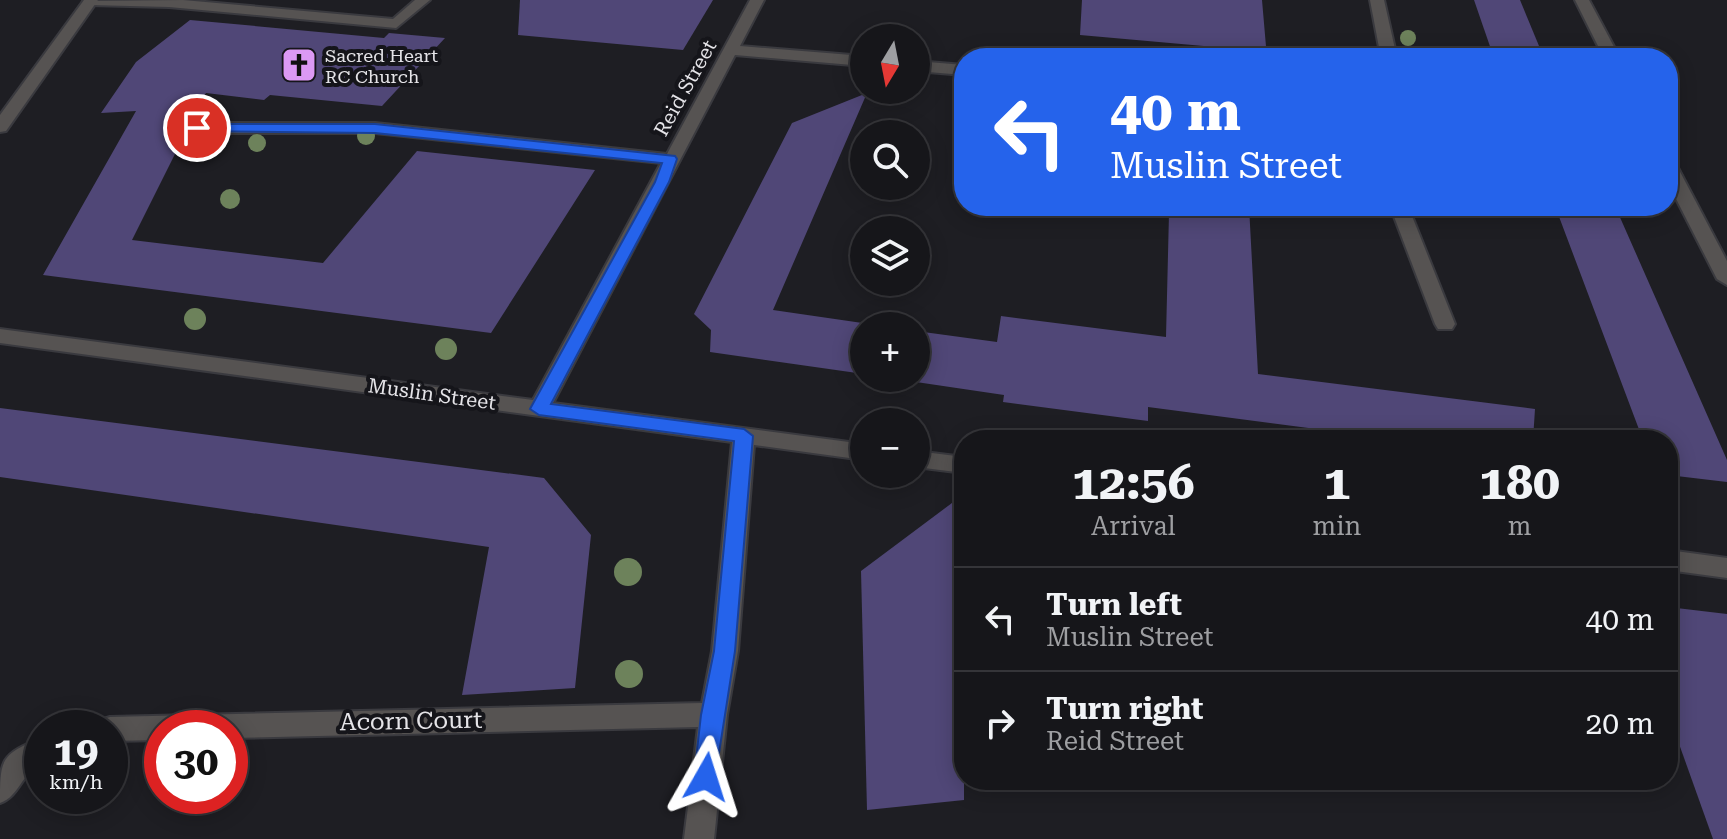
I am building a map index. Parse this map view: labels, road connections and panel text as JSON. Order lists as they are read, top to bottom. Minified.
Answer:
{"streets":{"street":["Reid Street","Muslin Street","Acorn Court"]},"crossings":[["Reid Street","Muslin Street"]],"places":{"church":["Sacred Heart RC Church"]},"north":"bottom","page":{"map_buttons":["+","−"],"turn":["40 m","Muslin Street"],"eta":["12:56","Arrival","1","min","180","m"],"list":[{"name":"Turn left","note":"Muslin Street","value":"40 m"},{"name":"Turn right","note":"Reid Street","value":"20 m"}],"speed":"19 km/h","limit":"30"}}
